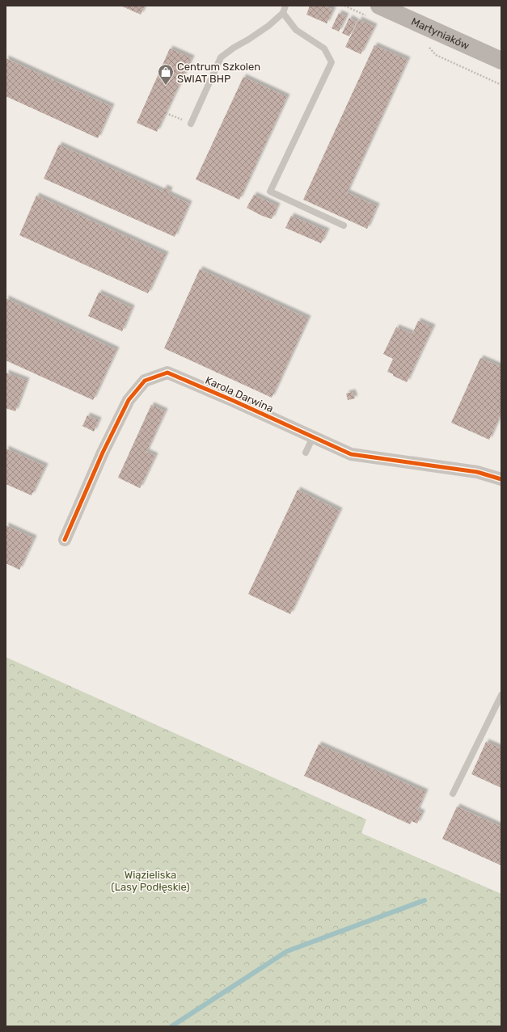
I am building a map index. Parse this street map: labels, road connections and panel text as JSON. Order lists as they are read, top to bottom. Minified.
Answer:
{"streets":{"main road":["Martyniaków"],"street":["Karola Darwina"]},"parks":["Wiązieliska (Lasy Podłęskie)"],"places":{"shop":["Centrum Szkolen SWIAT BHP"]}}
